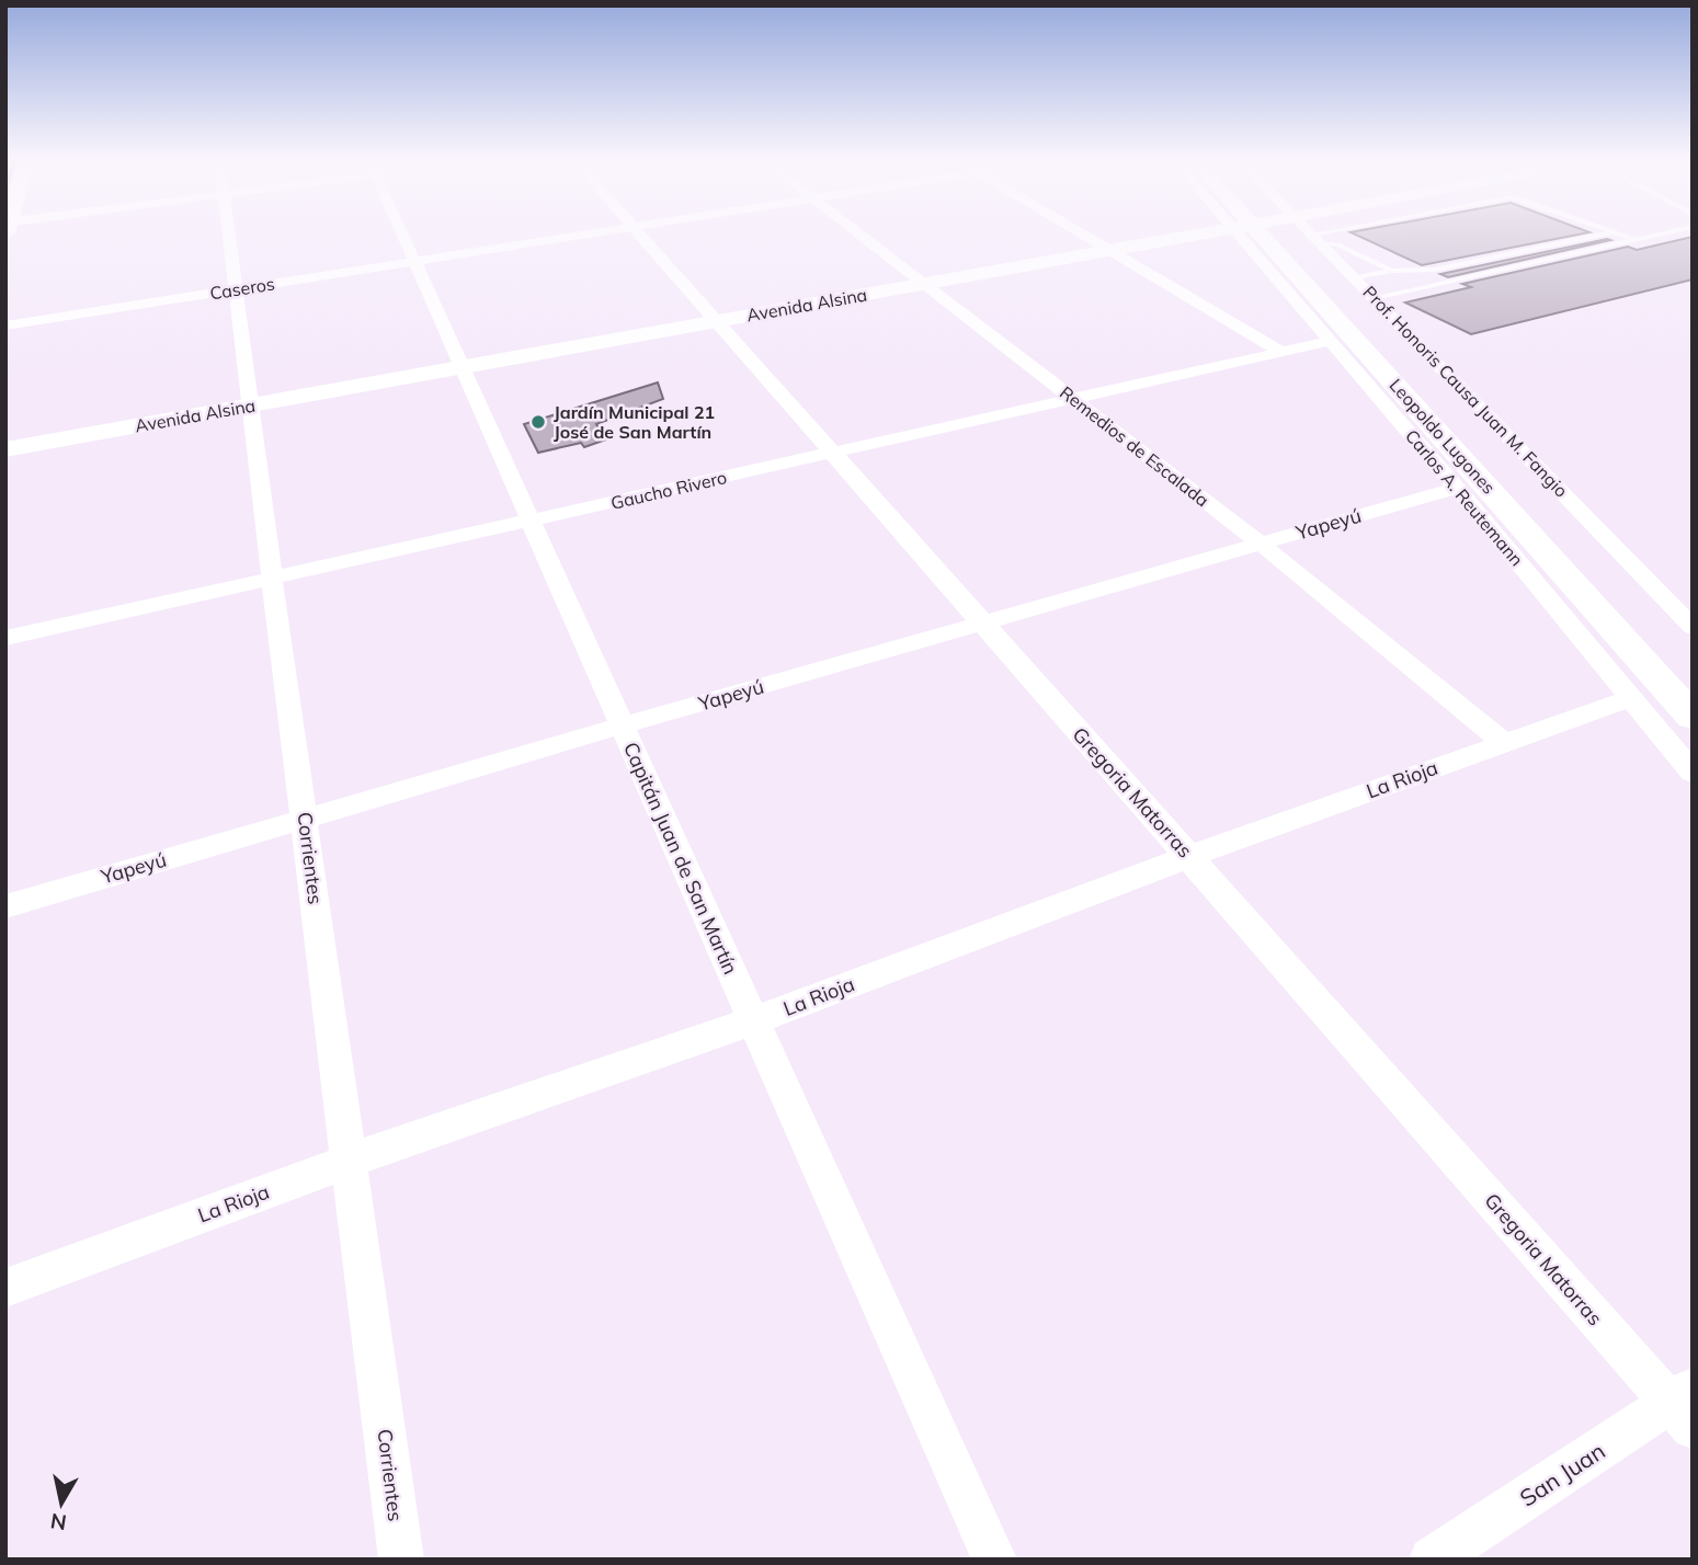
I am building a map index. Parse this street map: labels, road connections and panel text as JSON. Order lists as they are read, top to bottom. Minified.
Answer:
{"streets":{"main road":["Avenida Alsina","Leopoldo Lugones"],"street":["Caseros","Prof. Honoris Causa Juan M. Fangio","Remedios de Escalada","Gaucho Rivero","Carlos A. Reutemann","Yapeyú","La Rioja","Gregoria Matorras","Corrientes","Capitán Juan de San Martín","San Juan"]},"crossings":[["Caseros","Corrientes"],["Caseros","Capitán Juan de San Martín"],["Avenida Alsina","Remedios de Escalada"],["Avenida Alsina","Gregoria Matorras"],["Avenida Alsina","Corrientes"],["Avenida Alsina","Capitán Juan de San Martín"],["Remedios de Escalada","Gaucho Rivero"],["Remedios de Escalada","Yapeyú"],["Remedios de Escalada","La Rioja"],["Gaucho Rivero","Carlos A. Reutemann"],["Gaucho Rivero","Gregoria Matorras"],["Gaucho Rivero","Corrientes"],["Gaucho Rivero","Capitán Juan de San Martín"],["Carlos A. Reutemann","Yapeyú"],["Carlos A. Reutemann","La Rioja"],["Yapeyú","Gregoria Matorras"],["Yapeyú","Corrientes"],["Yapeyú","Capitán Juan de San Martín"],["La Rioja","Gregoria Matorras"],["La Rioja","Corrientes"],["La Rioja","Capitán Juan de San Martín"],["Gregoria Matorras","San Juan"]],"places":["Jardín Municipal 21 José de San Martín"],"north":"bottom"}
